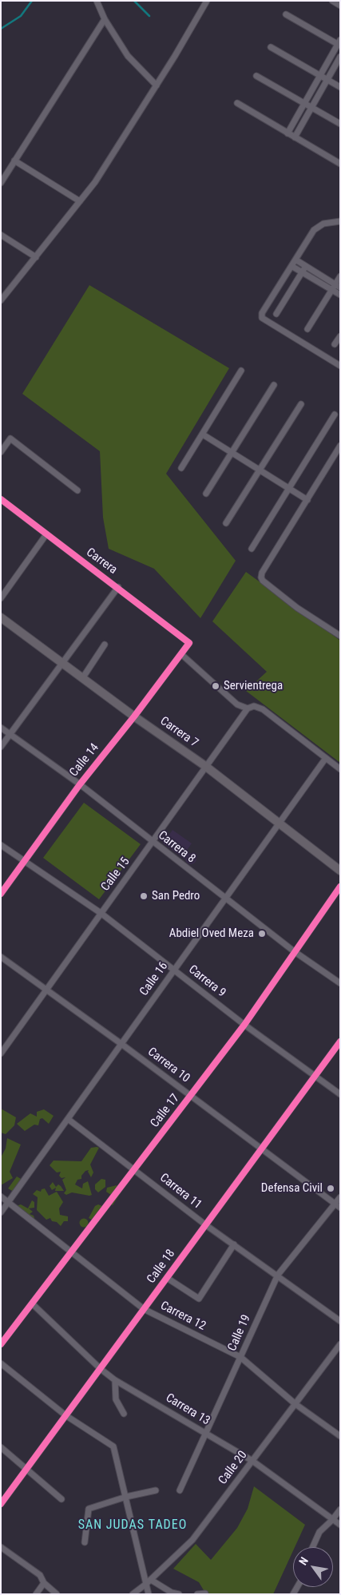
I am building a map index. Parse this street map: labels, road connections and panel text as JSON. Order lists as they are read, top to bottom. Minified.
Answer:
{"streets":{"street":["Carrera","Carrera 7","Calle 14","Carrera 8","Calle 15","Calle 16","Carrera 9","Carrera 10","Calle 17","Carrera 11","Calle 18","Carrera 12","Calle 19","Carrera 13","Calle 20"]},"crossings":[["Carrera","Calle 14"],["Carrera 7","Calle 14"],["Carrera 7","Calle 15"],["Carrera 7","Calle 16"],["Calle 14","Carrera 8"],["Calle 14","Carrera 9"],["Carrera 8","Calle 15"],["Carrera 8","Calle 16"],["Carrera 8","Calle 17"],["Calle 15","Carrera 9"],["Calle 15","Carrera 10"],["Calle 16","Carrera 9"],["Calle 16","Carrera 10"],["Calle 16","Carrera 11"],["Calle 16","Carrera 12"],["Carrera 9","Calle 17"],["Carrera 9","Calle 18"],["Carrera 10","Calle 17"],["Carrera 10","Calle 18"],["Carrera 10","Calle 19"],["Calle 17","Carrera 11"],["Calle 17","Carrera 12"],["Calle 17","Carrera 13"],["Carrera 11","Calle 18"],["Carrera 11","Calle 19"],["Calle 18","Carrera 12"],["Calle 18","Carrera 13"],["Carrera 12","Calle 19"],["Carrera 12","Calle 20"],["Calle 19","Carrera 13"],["Carrera 13","Calle 20"]],"districts":["SAN JUDAS TADEO"],"places":["Servientrega","San Pedro","Abdiel Oved Meza","Defensa Civil"],"north":"top left"}
